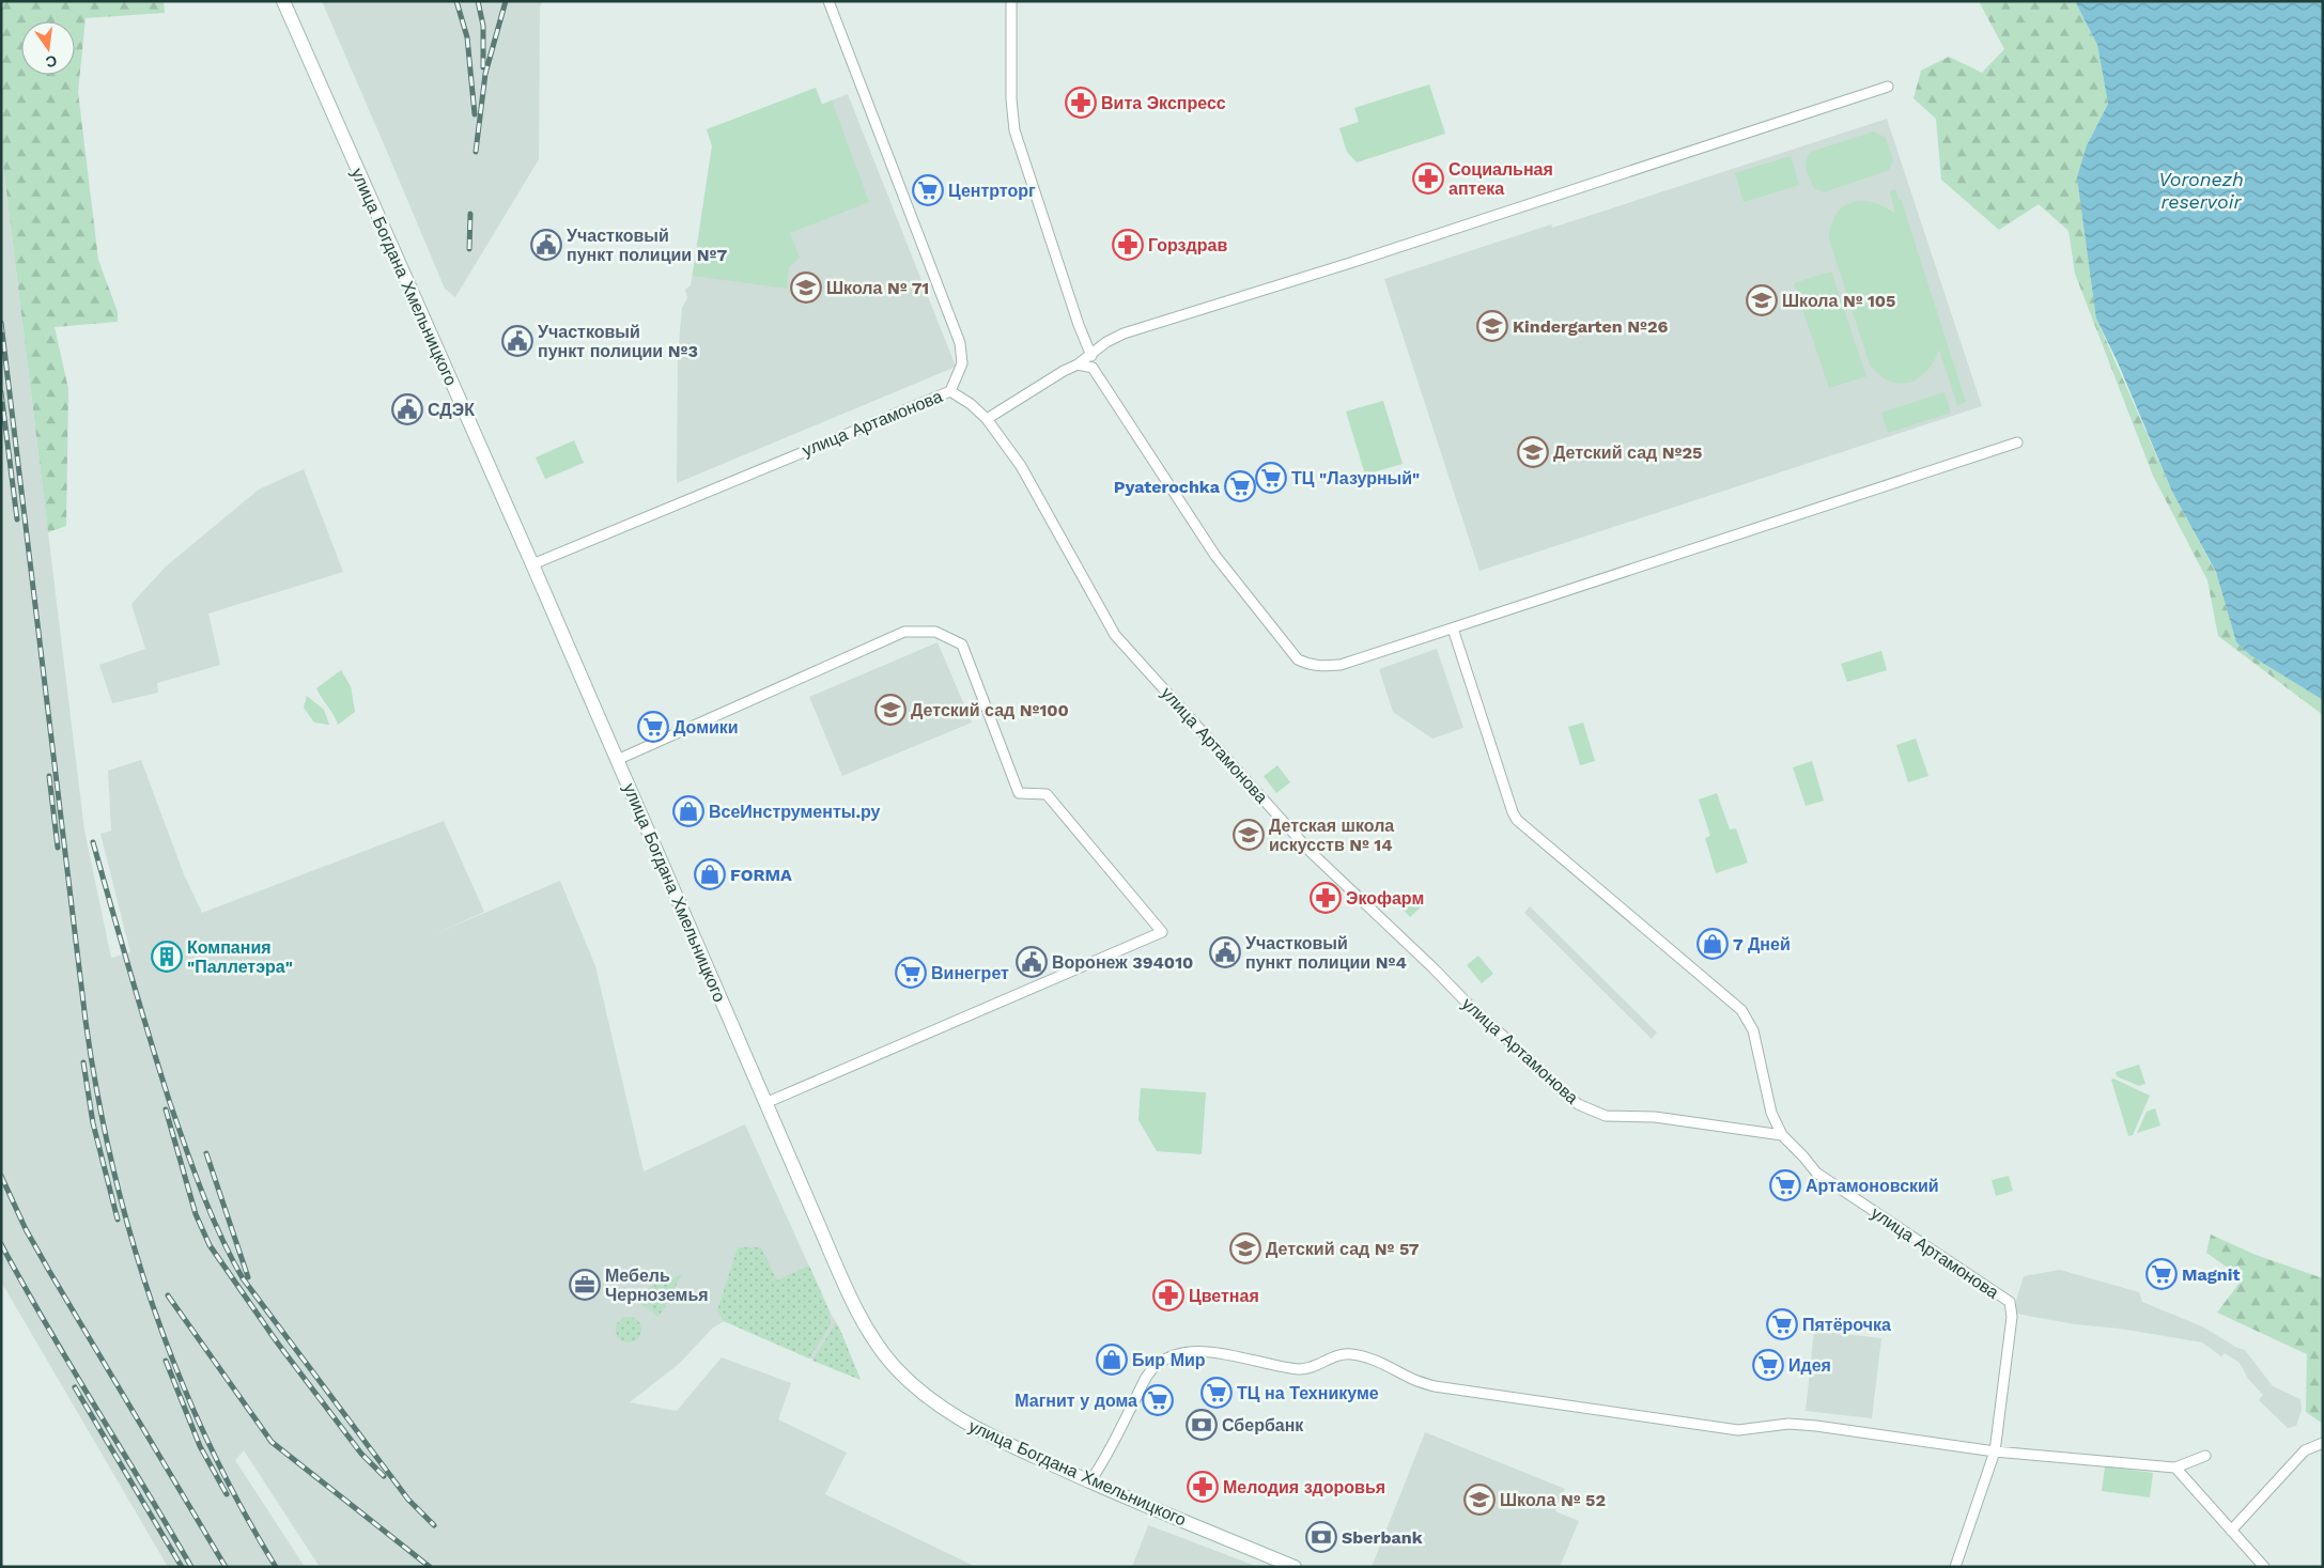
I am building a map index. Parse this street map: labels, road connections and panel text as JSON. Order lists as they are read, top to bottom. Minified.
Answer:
{"streets":{"main road":["улица Богдана Хмельницкого"],"street":["улица Артамонова"]},"crossings":[["улица Богдана Хмельницкого","улица Артамонова"]],"water":["Voronezh reservoir"],"places":{"pharmacy":["Вита Экспресс","Социальная аптека","Горздрав","Экофарм","Цветная","Мелодия здоровья"],"supermarket":["Центрторг","ТЦ \"Лазурный\"","Pyaterochka","Домики","Винегрет","Артамоновский","Magnit","Пятёрочка","Идея","ТЦ на Техникуме","Магнит у дома"],"public building":["Участковый пункт полиции №7","Участковый пункт полиции №3","СДЭК","Участковый пункт полиции №4","Воронеж 394010"],"school or university":["Школа № 71","Школа № 105","Kindergarten №26","Детский сад №25","Детский сад №100","Детская школа искусств № 14","Детский сад № 57","Школа № 52"],"shop":["ВсеИнструменты.ру","FORMA","7 Дней","Бир Мир"],"building":["Компания \"Паллетэра\""],"office":["Мебель Черноземья"],"bank":["Сбербанк","Sberbank"]},"north":"bottom"}
